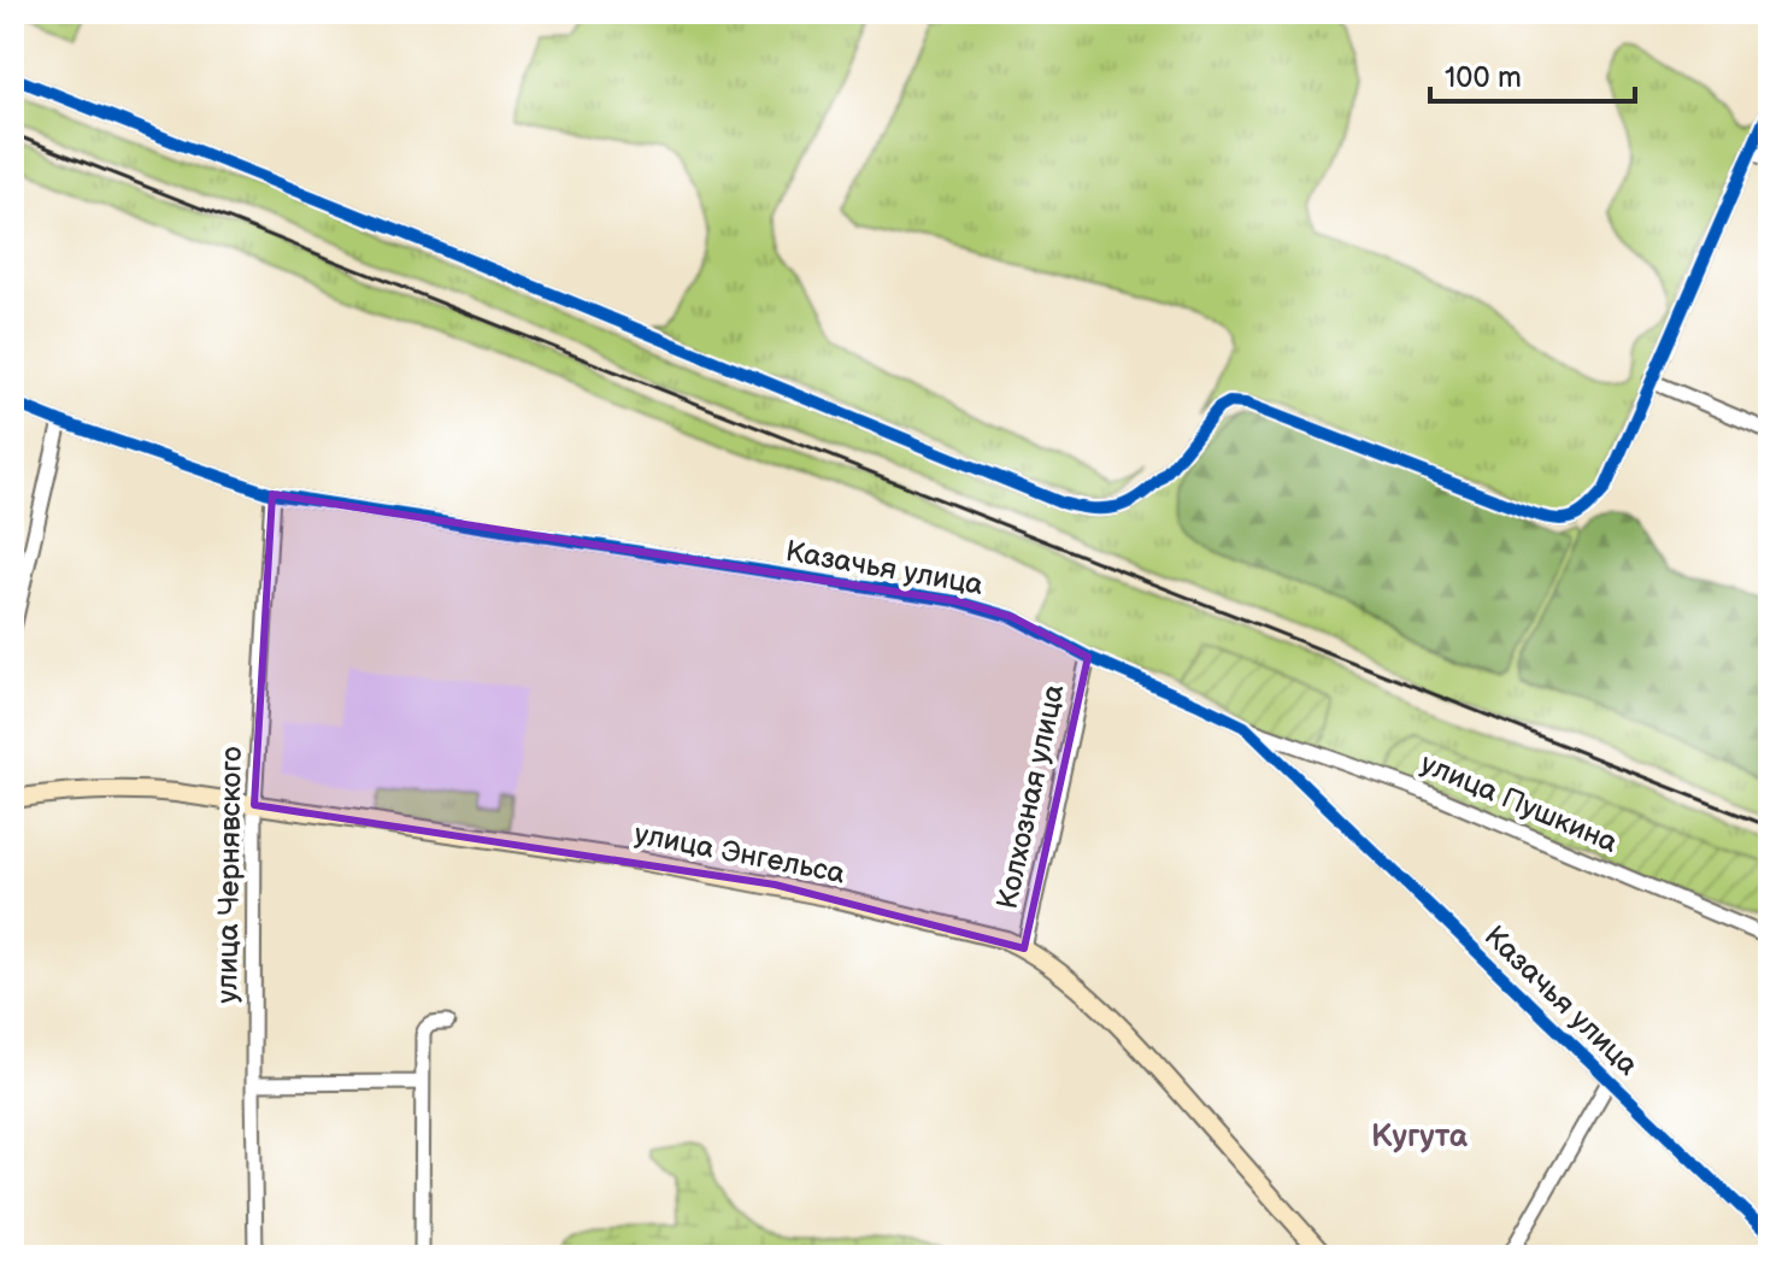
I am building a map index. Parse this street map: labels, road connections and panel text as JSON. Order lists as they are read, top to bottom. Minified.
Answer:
{"streets":{"street":["Казачья улица","Колхозная улица","улица Пушкина","улица Энгельса","улица Чернявского"]},"crossings":[["Казачья улица","Колхозная улица"],["Казачья улица","улица Пушкина"],["Казачья улица","улица Чернявского"],["Колхозная улица","улица Энгельса"],["улица Энгельса","улица Чернявского"]],"districts":["Кугута"],"scale_bar":"100 m"}
